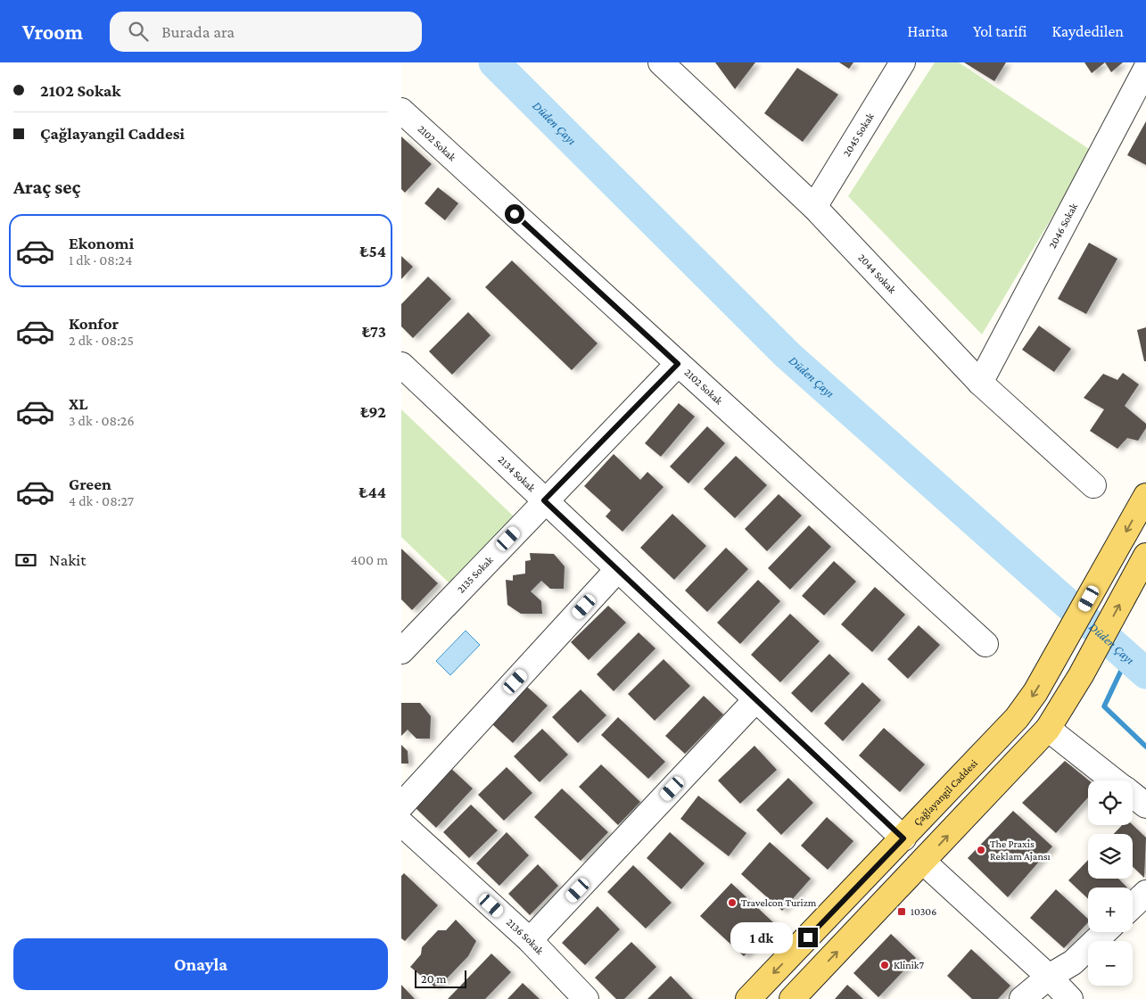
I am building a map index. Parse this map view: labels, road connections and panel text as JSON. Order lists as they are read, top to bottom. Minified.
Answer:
{"streets":{"main road":["Çağlayangil Caddesi"],"street":["2045 Sokak","2102 Sokak","2046 Sokak","2044 Sokak","2134 Sokak","2135 Sokak","2136 Sokak"]},"crossings":[["2045 Sokak","2044 Sokak"],["2102 Sokak","2135 Sokak"],["2046 Sokak","2044 Sokak"],["2134 Sokak","2135 Sokak"],["2134 Sokak","Çağlayangil Caddesi"]],"water":["Düden Çayı"],"places":{"other":["The Praxis Reklam Ajansı","Travelcon Turizm","Klinik7"],"transit":["10306"]},"scale_bar":"20 m","page":{"header":"Vroom","search":"Burada ara","nav":["Harita","Yol tarifi","Kaydedilen"],"banner":["2102 Sokak","Çağlayangil Caddesi"],"heading":"Araç seç","list":[{"name":"Ekonomi","note":"1 dk · 08:24","value":"₺54"},{"name":"Konfor","note":"2 dk · 08:25","value":"₺73"},{"name":"XL","note":"3 dk · 08:26","value":"₺92"},{"name":"Green","note":"4 dk · 08:27","value":"₺44"}],"pay":["Nakit","400 m"],"map_buttons":["+","−"],"bubble":"1 dk","buttons":"Onayla","scale":"20 m"}}
